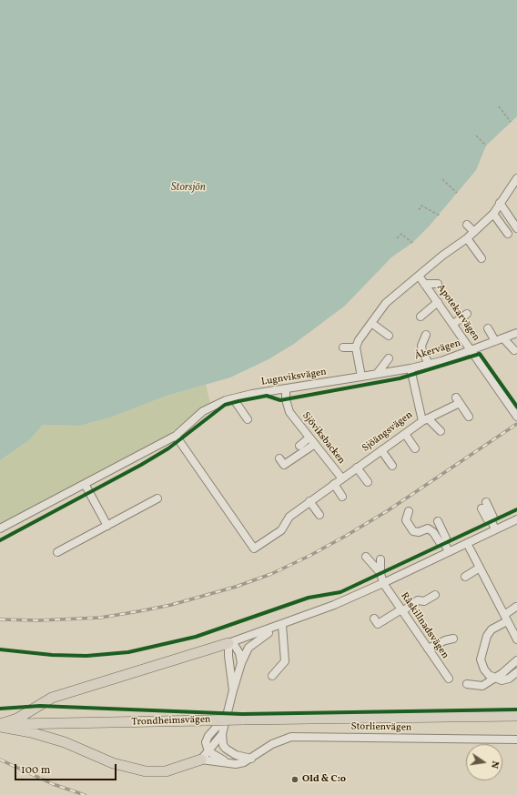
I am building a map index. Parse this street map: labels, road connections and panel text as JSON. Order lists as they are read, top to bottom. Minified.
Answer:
{"streets":{"main road":["Trondheimsvägen"],"street":["Apotekarvägen","Åkervägen","Lugnviksvägen","Sjöängsvägen","Sjöviksbacken","Råskillnadsvägen","Storlienvägen"]},"crossings":[["Apotekarvägen","Åkervägen"],["Åkervägen","Lugnviksvägen"],["Åkervägen","Sjöängsvägen"],["Lugnviksvägen","Sjöängsvägen"],["Lugnviksvägen","Sjöviksbacken"],["Sjöängsvägen","Sjöviksbacken"]],"water":["Storsjön"],"places":["Old & C:o"],"scale_bar":"100 m","north":"right"}
